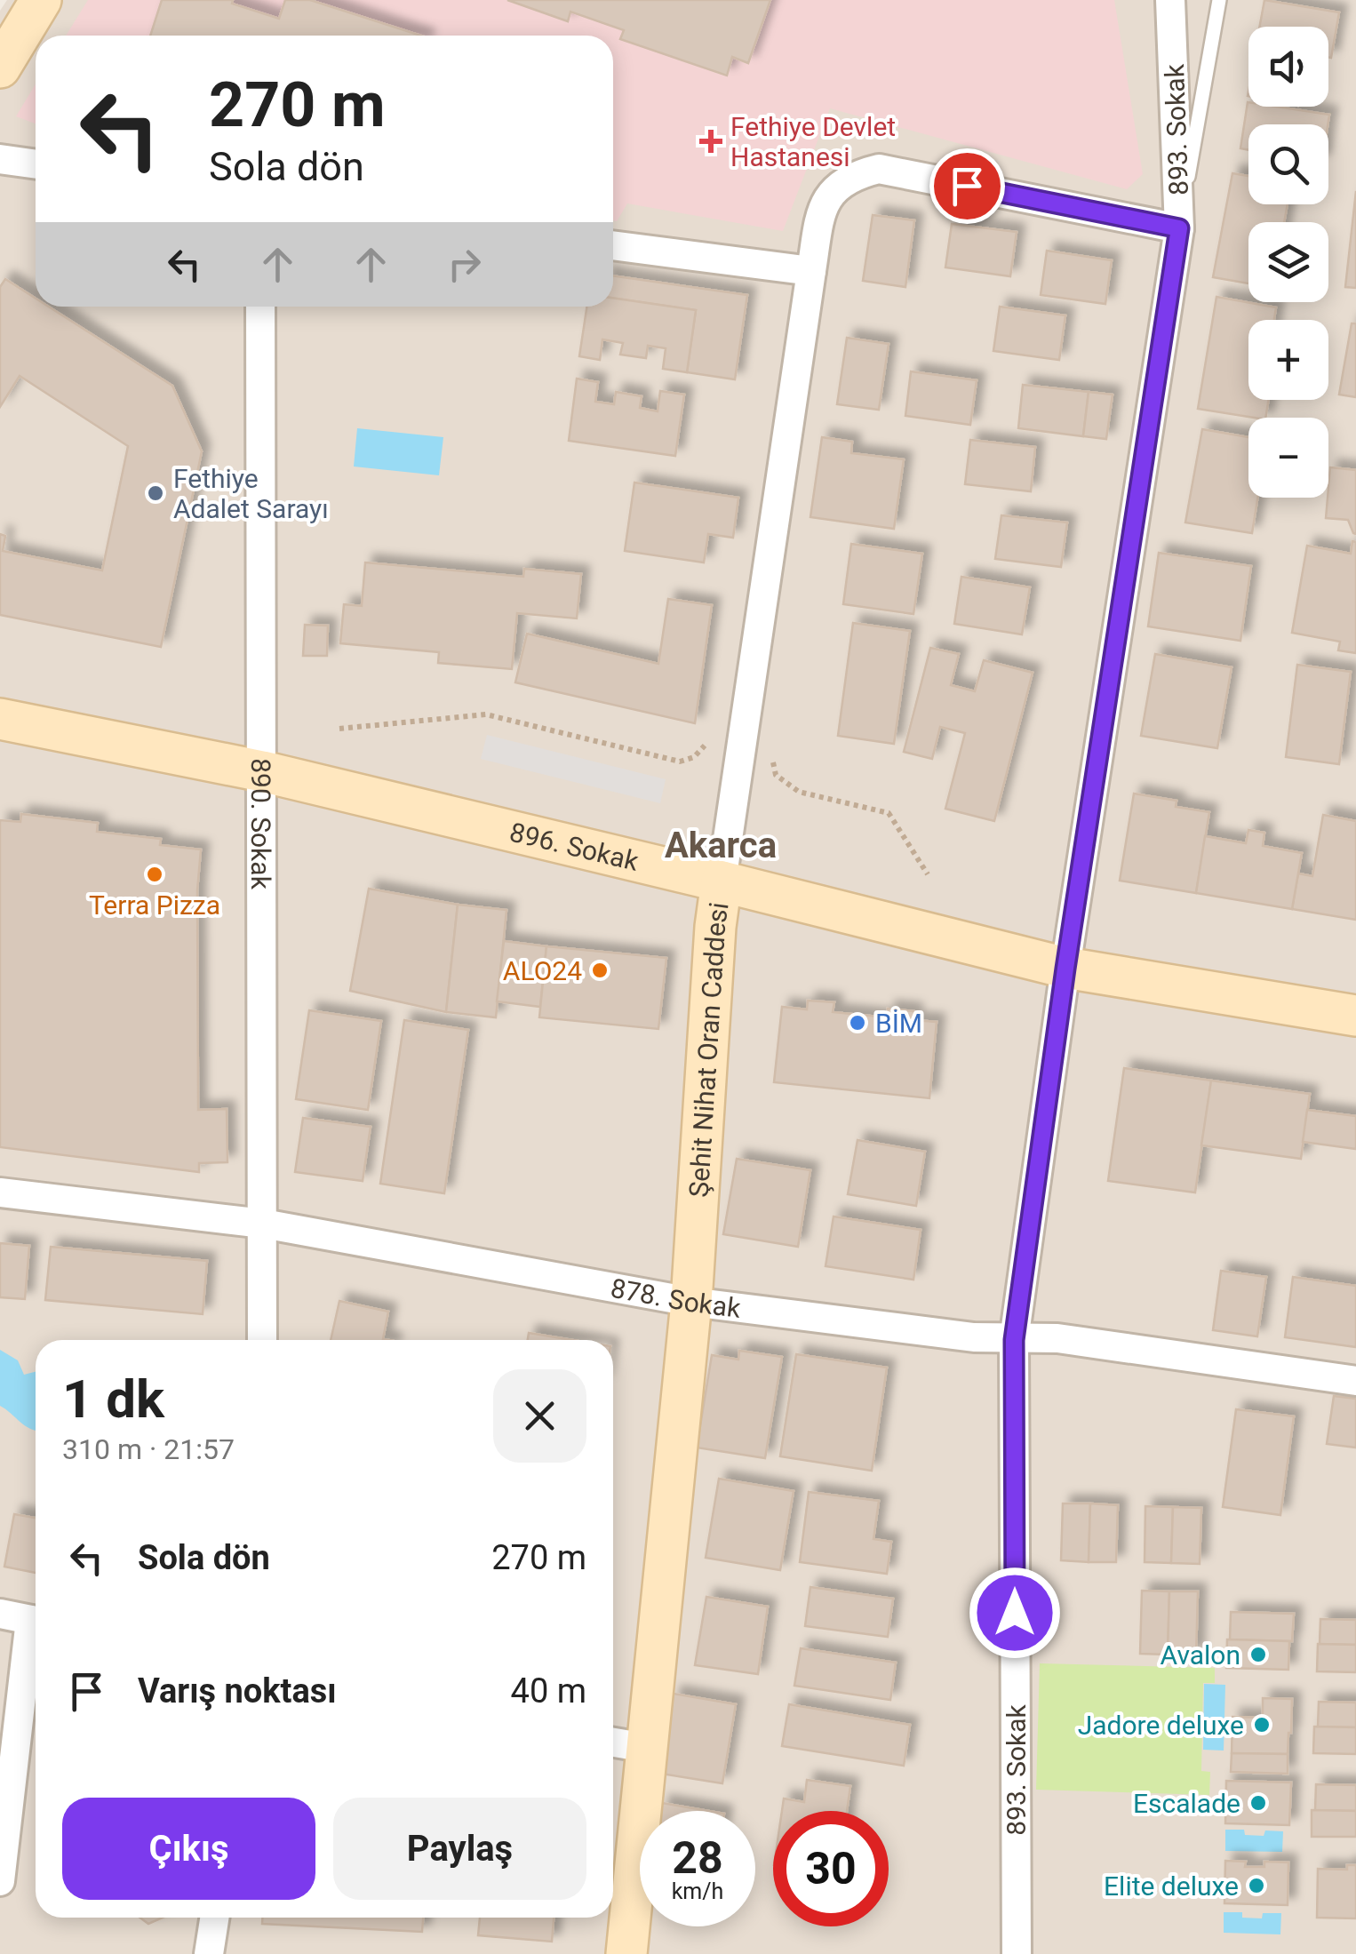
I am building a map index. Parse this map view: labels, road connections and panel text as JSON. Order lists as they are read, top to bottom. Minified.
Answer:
{"streets":{"street":["893. Sokak","890. Sokak","896. Sokak","Şehit Nihat Oran Caddesi","878. Sokak"]},"crossings":[["893. Sokak","896. Sokak"],["893. Sokak","Şehit Nihat Oran Caddesi"],["893. Sokak","878. Sokak"],["890. Sokak","896. Sokak"],["890. Sokak","878. Sokak"],["896. Sokak","Şehit Nihat Oran Caddesi"],["Şehit Nihat Oran Caddesi","878. Sokak"]],"districts":["Akarca"],"places":{"health":["Fethiye Devlet Hastanesi"],"other":["Fethiye Adalet Sarayı","Terra Pizza","ALO24","BİM","Avalon","Jadore deluxe","Escalade","Elite deluxe"]},"page":{"map_buttons":["+","−"],"turn":["270 m","Sola dön"],"heading":["1 dk","310 m · 21:57"],"list":[{"name":"Sola dön","value":"270 m"},{"name":"Varış noktası","value":"40 m"}],"buttons":["Çıkış","Paylaş"],"speed":"28 km/h","limit":"30"}}
